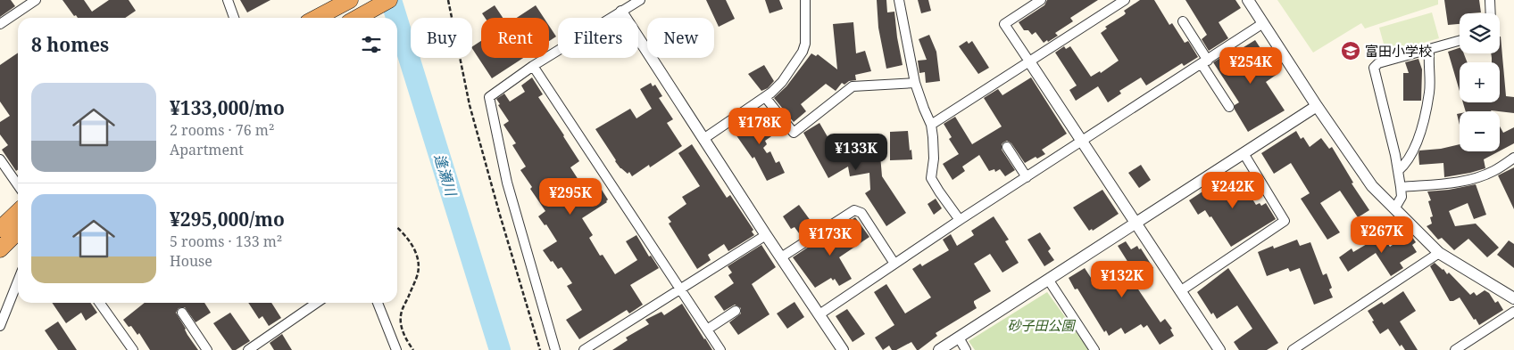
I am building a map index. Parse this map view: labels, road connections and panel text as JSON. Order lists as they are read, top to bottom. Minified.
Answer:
{"water":["逢瀬川"],"parks":["砂子田公園"],"places":{"school or university":["富田小学校"]},"page":{"map_buttons":["+","−"],"chip":["Buy","Rent","Filters","New"],"heading":"8 homes","price":["¥254K","¥178K","¥133K","¥242K","¥295K","¥267K","¥173K","¥132K"],"list":[{"name":"¥133,000/mo","note":"2 rooms · 76 m² · Apartment"},{"name":"¥295,000/mo","note":"5 rooms · 133 m² · House"}]}}
